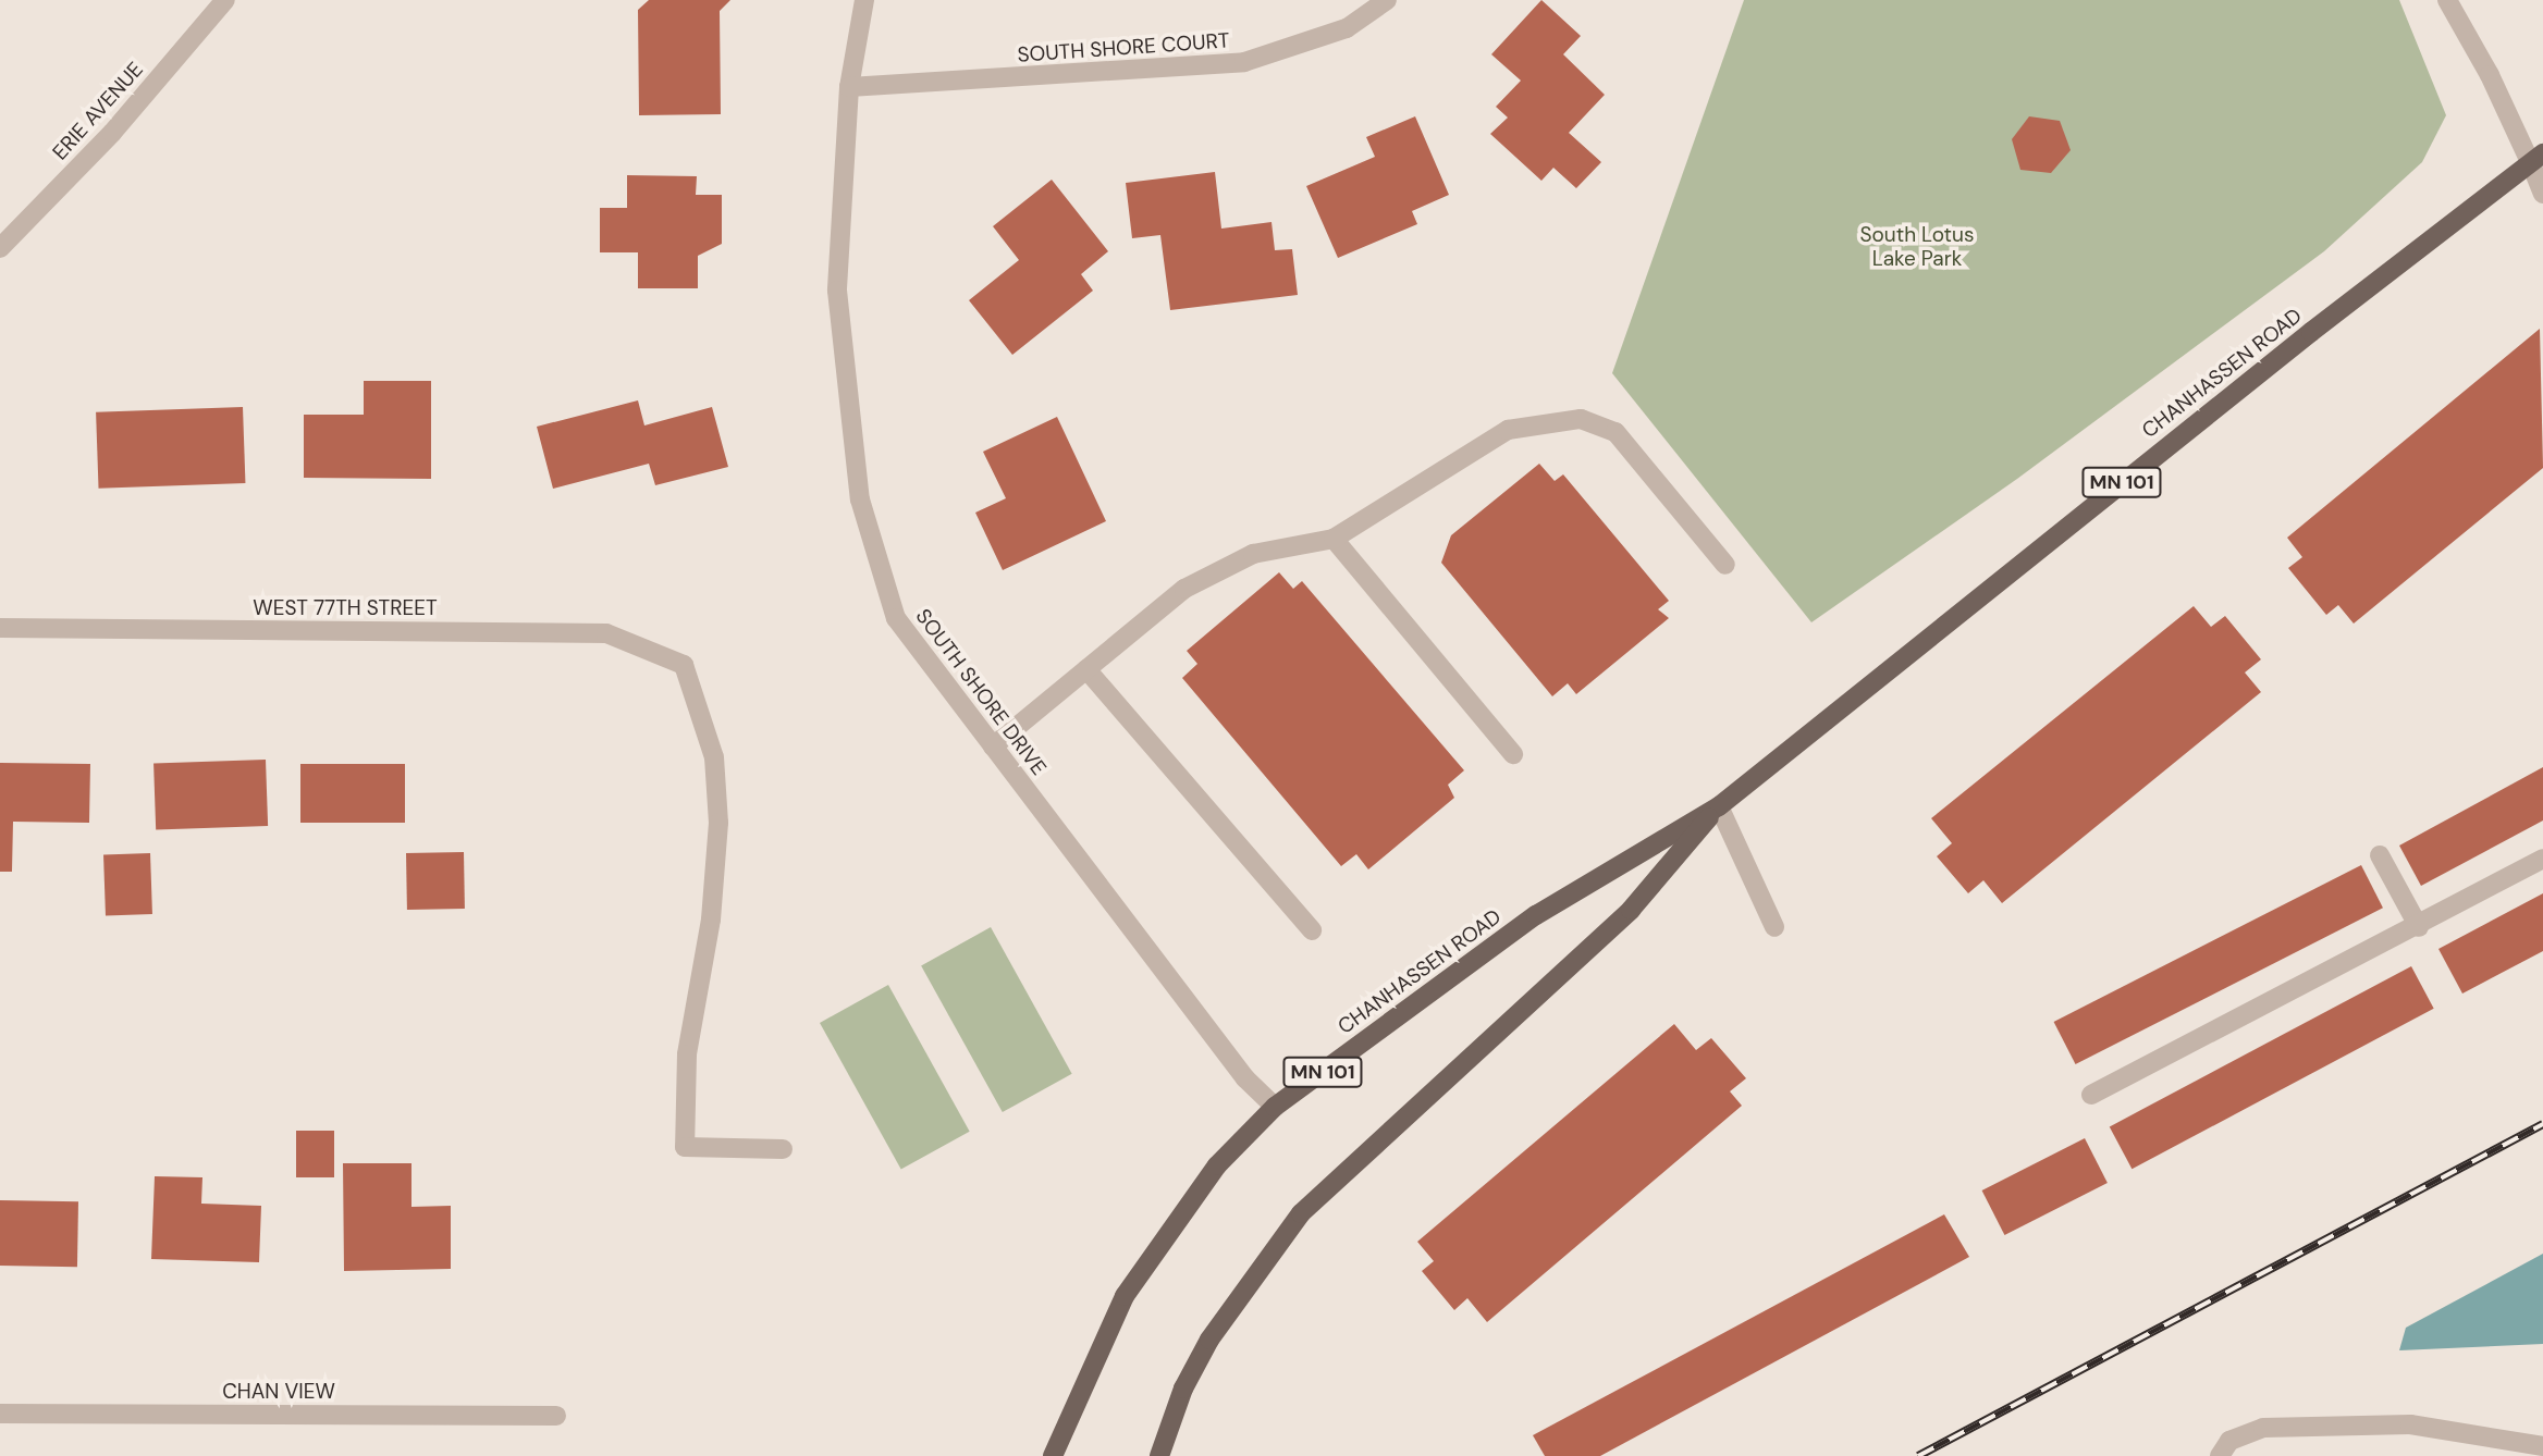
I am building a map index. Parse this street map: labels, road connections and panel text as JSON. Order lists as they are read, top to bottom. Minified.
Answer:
{"streets":{"main road":["CHANHASSEN ROAD","MN 101"],"street":["SOUTH SHORE COURT","ERIE AVENUE","WEST 77TH STREET","SOUTH SHORE DRIVE","CHAN VIEW"]},"crossings":[["SOUTH SHORE COURT","SOUTH SHORE DRIVE"],["CHANHASSEN ROAD","SOUTH SHORE DRIVE"]],"parks":["South Lotus Lake Park"]}
